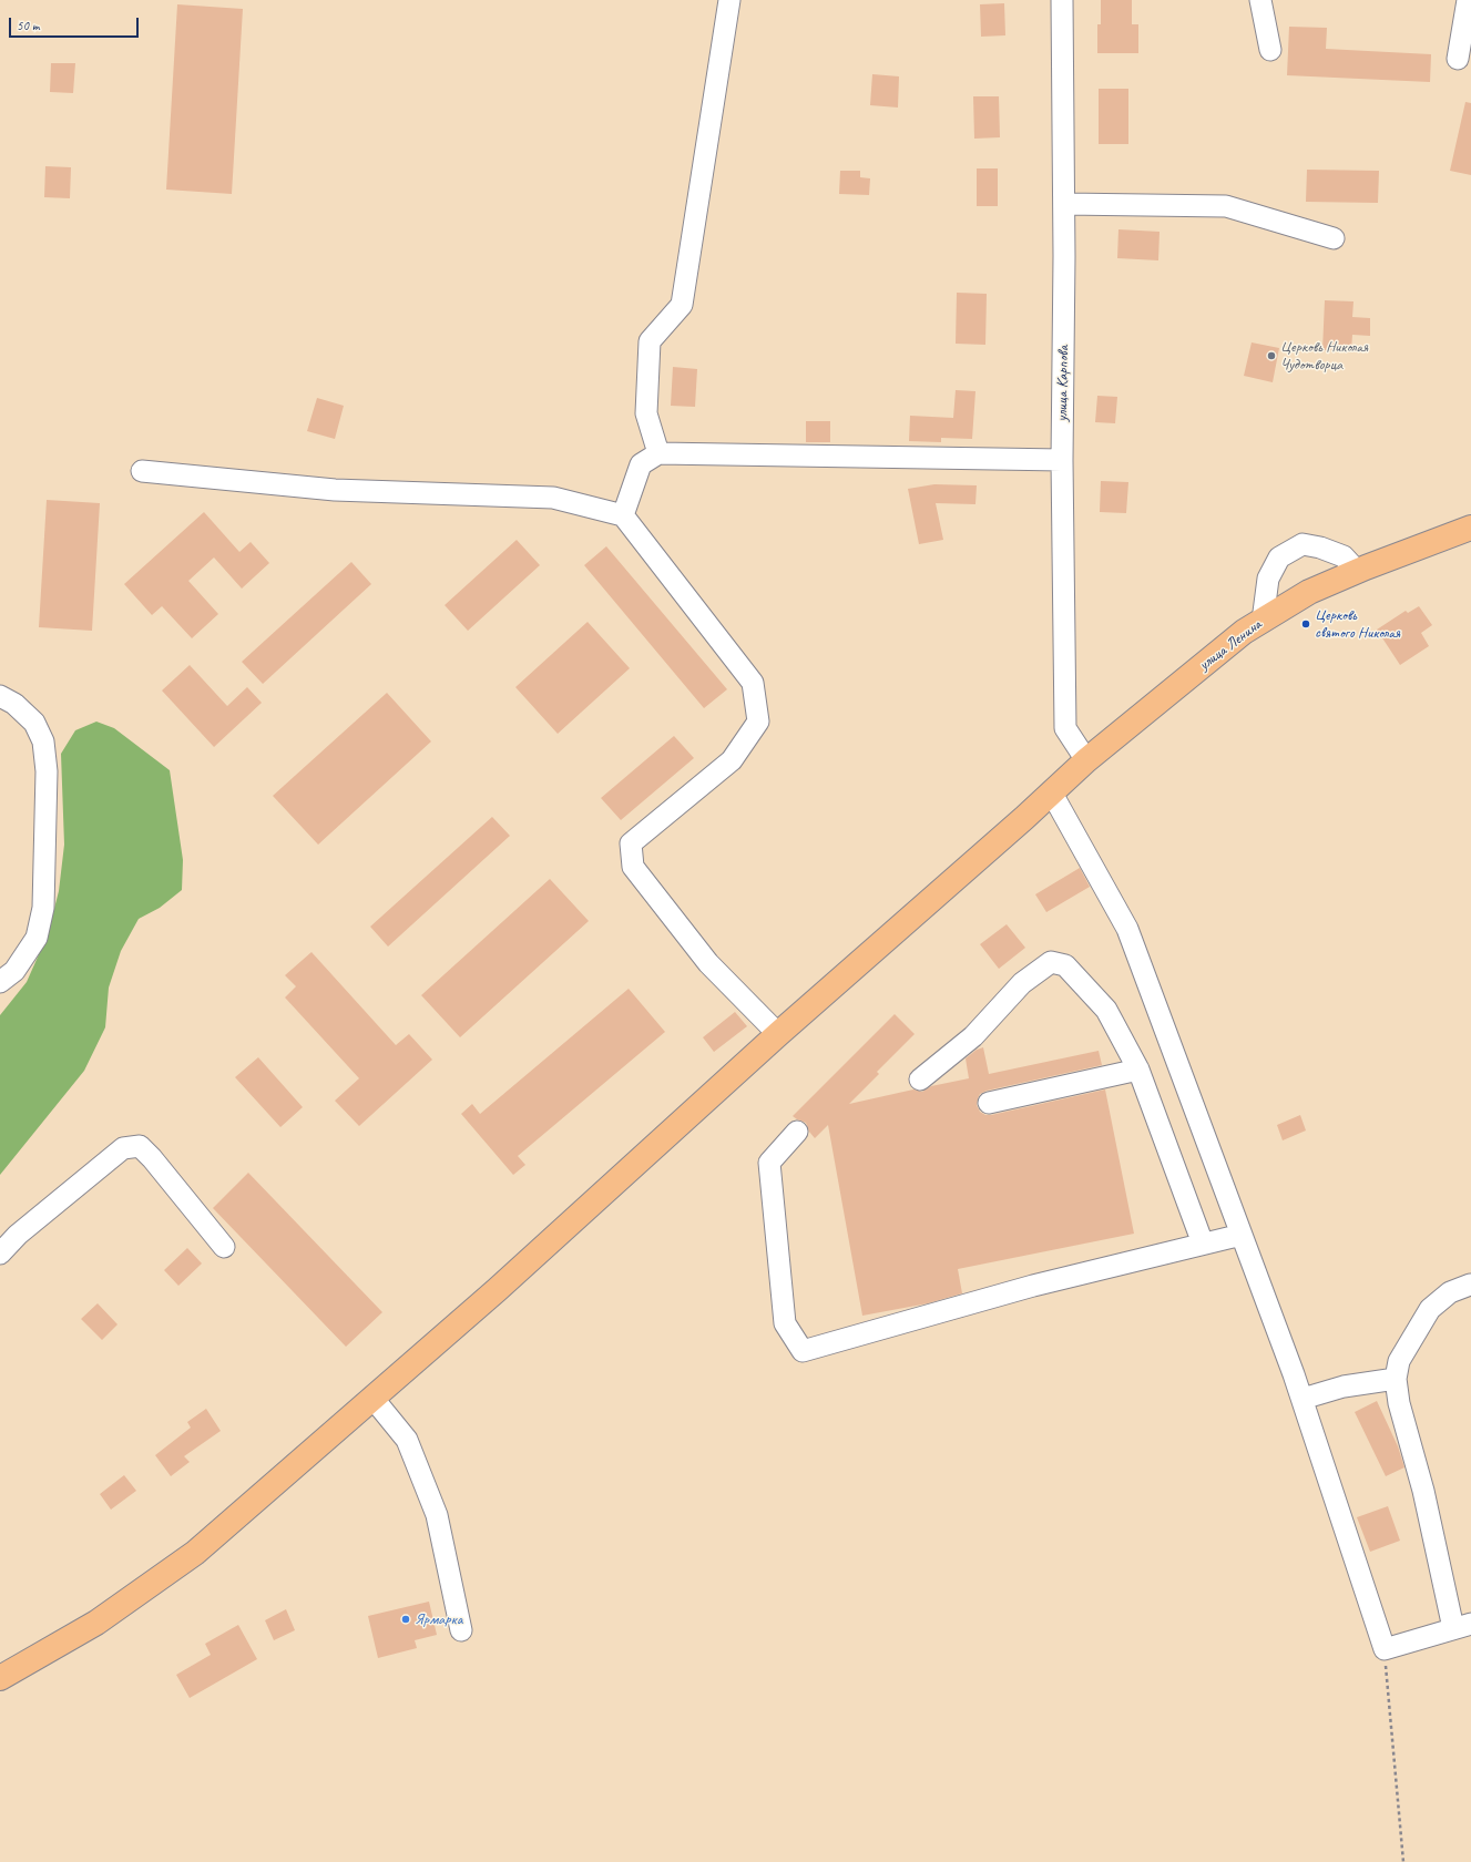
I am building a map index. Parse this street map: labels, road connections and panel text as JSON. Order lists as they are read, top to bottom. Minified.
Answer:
{"streets":{"main road":["улица Ленина"],"street":["улица Карпова"]},"crossings":[["улица Карпова","улица Ленина"]],"places":["Церковь Николая Чудотворца","Церковь святого Николая","Ярмарка"],"scale_bar":"50 m"}
